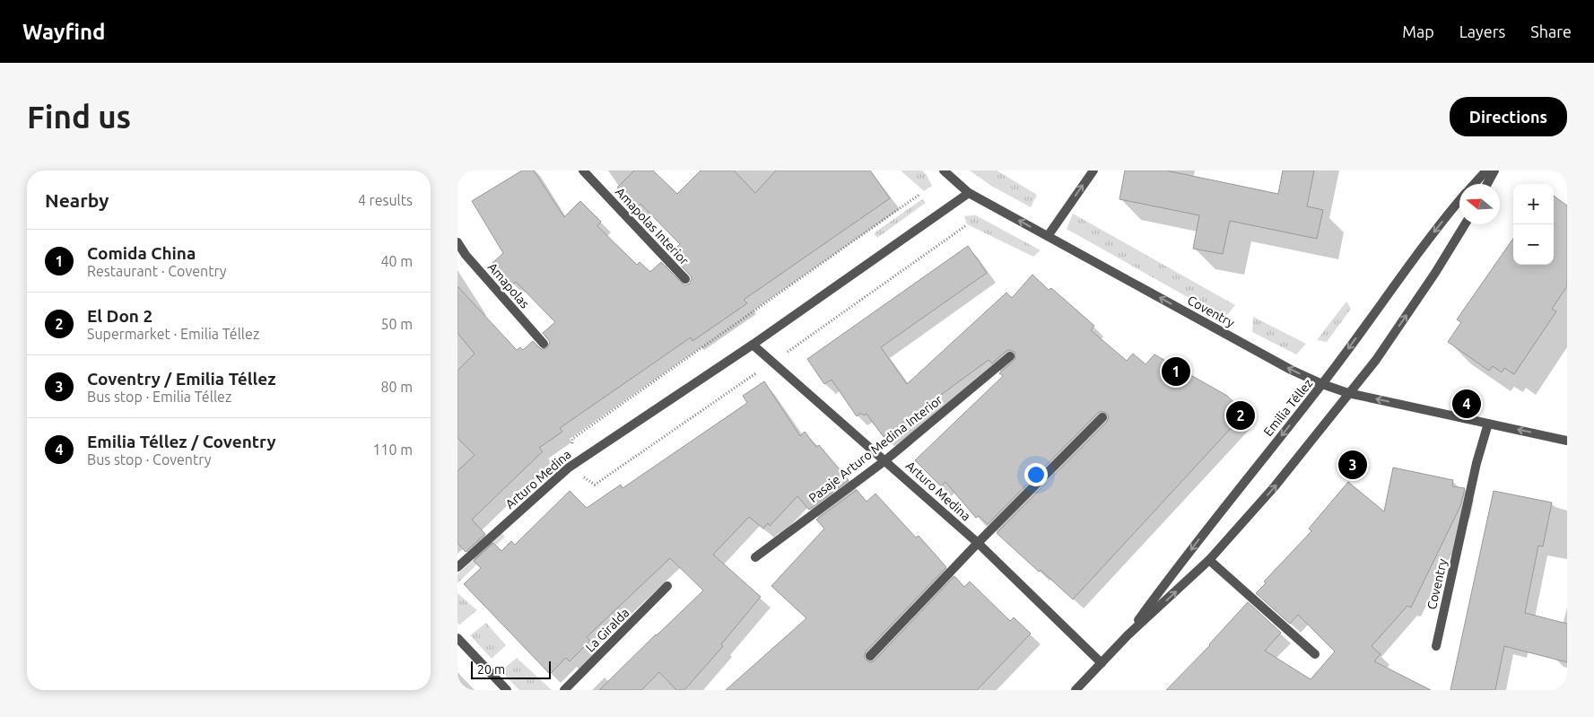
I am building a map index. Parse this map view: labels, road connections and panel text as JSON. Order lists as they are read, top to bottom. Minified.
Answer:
{"streets":{"street":["Amapolas Interior","Amapolas","Coventry","Emilia Téllez","Pasaje Arturo Medina Interior","Arturo Medina","La Giralda"]},"crossings":[["Coventry","Emilia Téllez"],["Coventry","Arturo Medina"],["Emilia Téllez","Arturo Medina"],["Pasaje Arturo Medina Interior","Arturo Medina"]],"one_way":["Coventry"],"scale_bar":"20 m","north":"left","page":{"header":"Wayfind","nav":["Map","Layers","Share"],"buttons":"Directions","title":"Find us","heading":["Nearby","4 results"],"map_buttons":["+","−"],"list":[{"mark":"1","name":"Comida China","note":"Restaurant · Coventry","value":"40 m"},{"mark":"2","name":"El Don 2","note":"Supermarket · Emilia Téllez","value":"50 m"},{"mark":"3","name":"Coventry / Emilia Téllez","note":"Bus stop · Emilia Téllez","value":"80 m"},{"mark":"4","name":"Emilia Téllez / Coventry","note":"Bus stop · Coventry","value":"110 m"}],"pins":["1","4","2","3"],"scale":"20 m"}}
